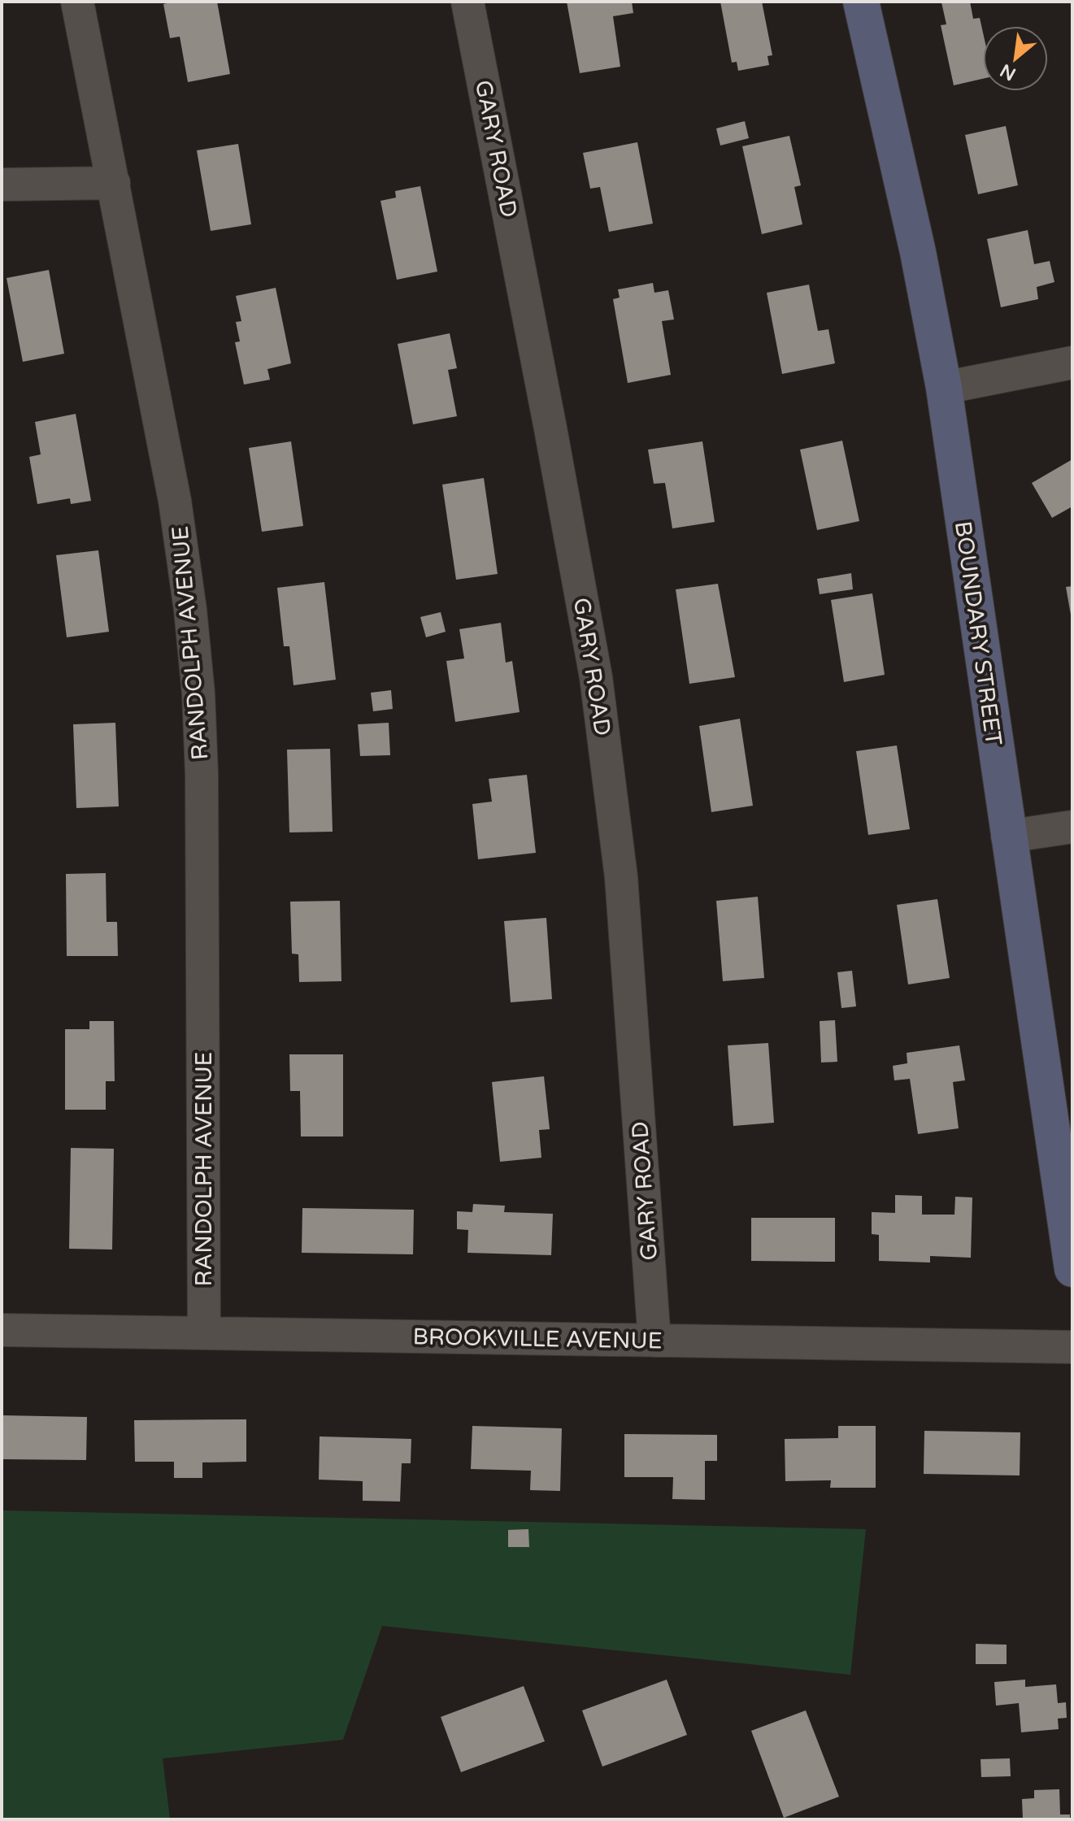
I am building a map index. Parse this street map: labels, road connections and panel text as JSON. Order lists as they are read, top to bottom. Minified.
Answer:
{"streets":{"main road":["BOUNDARY STREET"],"street":["GARY ROAD","RANDOLPH AVENUE","BROOKVILLE AVENUE"]},"crossings":[["GARY ROAD","BROOKVILLE AVENUE"],["RANDOLPH AVENUE","BROOKVILLE AVENUE"]],"north":"bottom left"}
